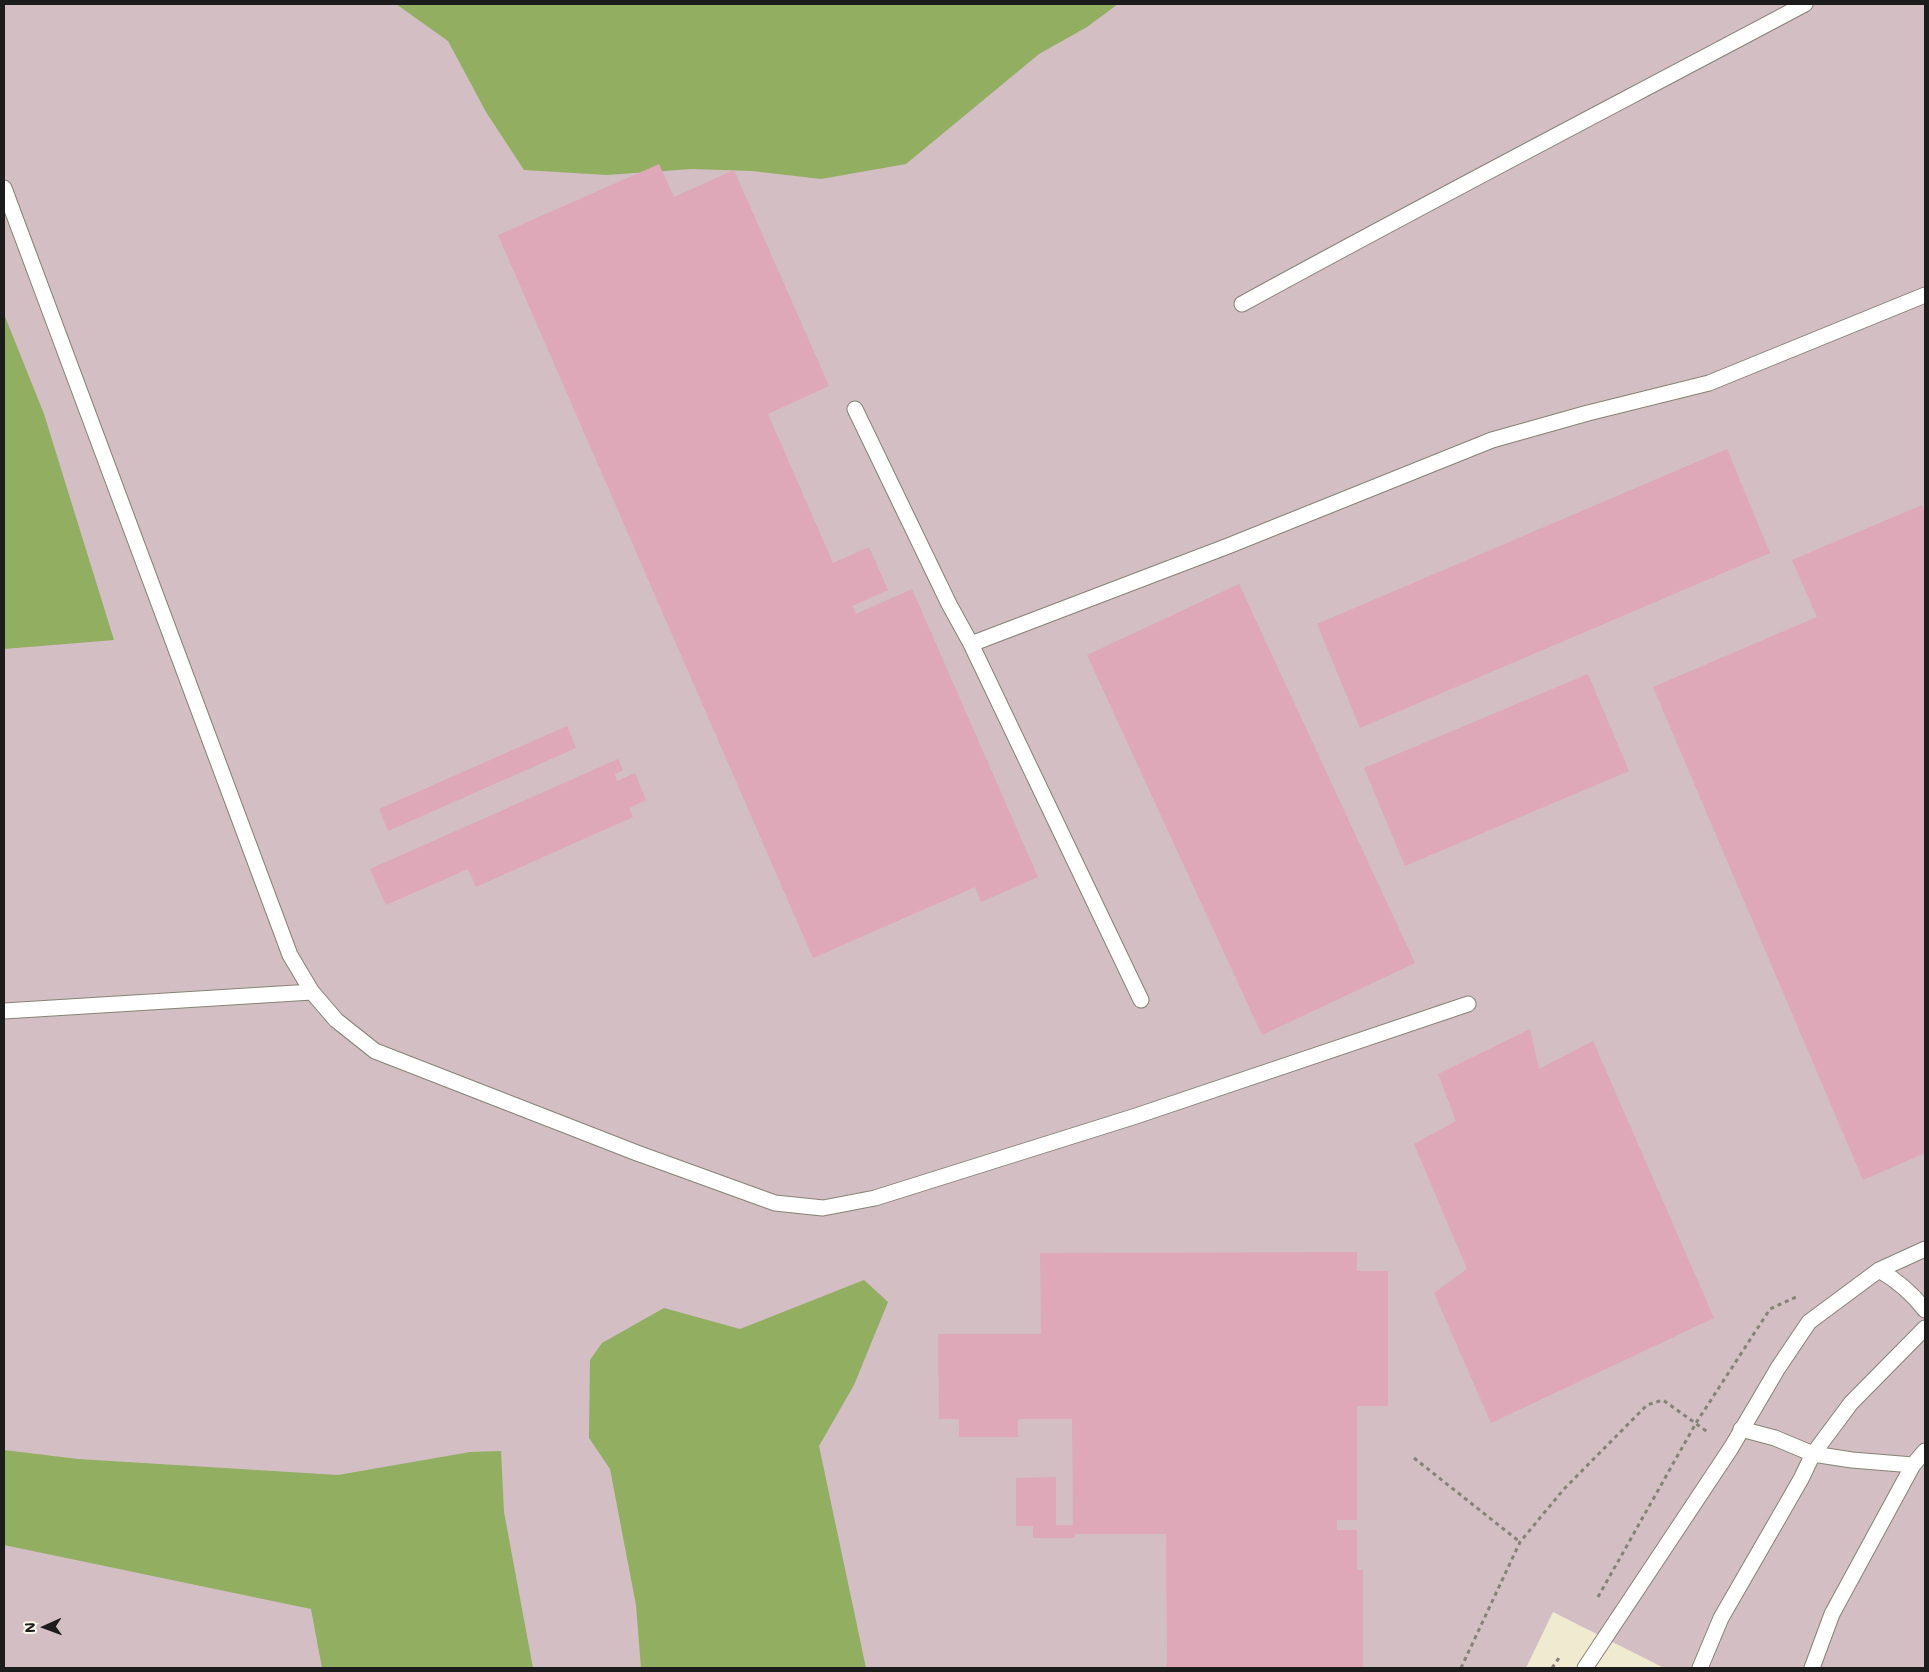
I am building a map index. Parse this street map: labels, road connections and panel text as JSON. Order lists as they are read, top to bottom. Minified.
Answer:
{"north":"left"}
